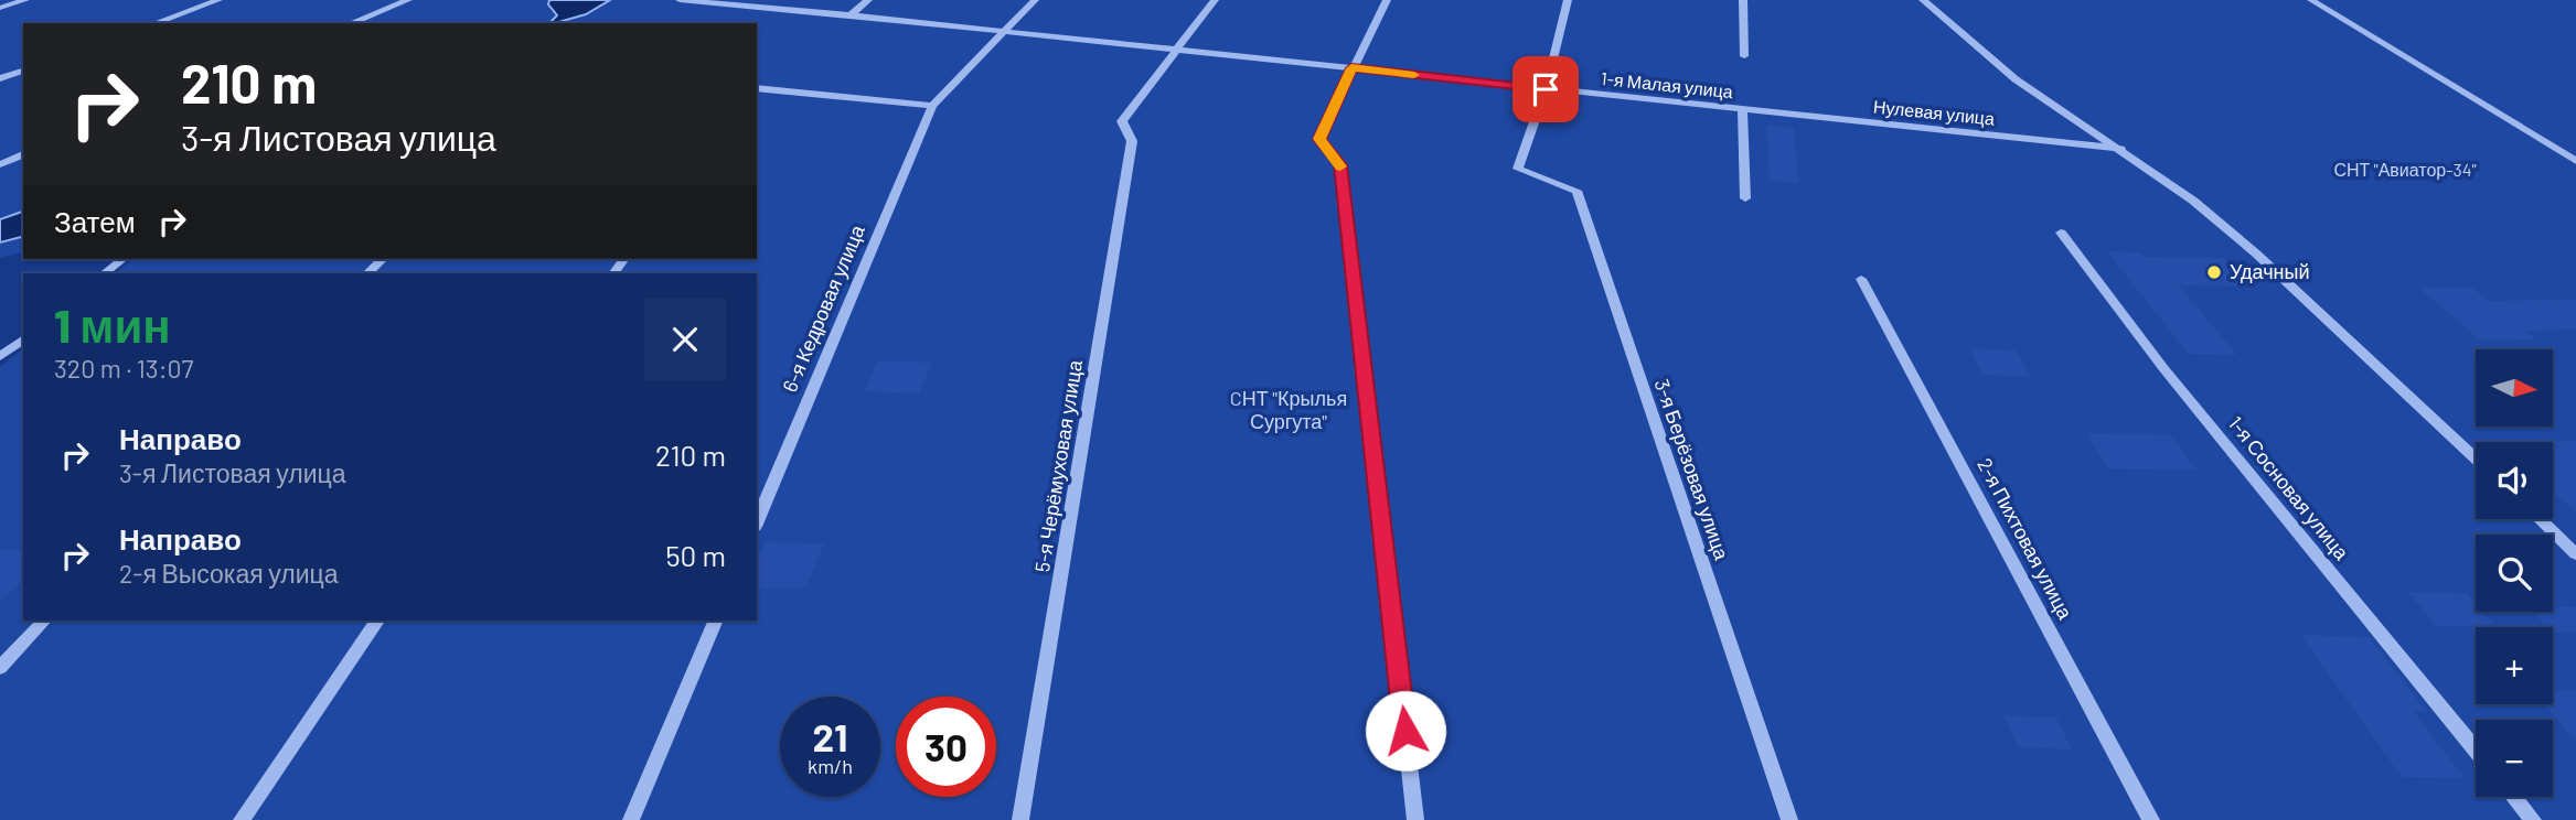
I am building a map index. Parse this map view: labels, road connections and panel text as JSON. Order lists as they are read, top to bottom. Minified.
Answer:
{"streets":{"street":["1-я Малая улица","Нулевая улица","6-я Кедровая улица","5-я Черёмуховая улица","3-я Берёзовая улица","1-я Сосновая улица","2-я Пихтовая улица"]},"crossings":[["1-я Малая улица","Нулевая улица"],["1-я Малая улица","3-я Берёзовая улица"]],"parks":["СНТ \"Авиатор-34\"","CНТ \"Крылья Сургута\""],"places":["Удачный"],"north":"right","page":{"turn":["210 m","3-я Листовая улица"],"then":"Затем","heading":["1 мин","320 m · 13:07"],"map_buttons":["+","−"],"list":[{"name":"Направо","note":"3-я Листовая улица","value":"210 m"},{"name":"Направо","note":"2-я Высокая улица","value":"50 m"}],"speed":"21 km/h","limit":"30"}}
